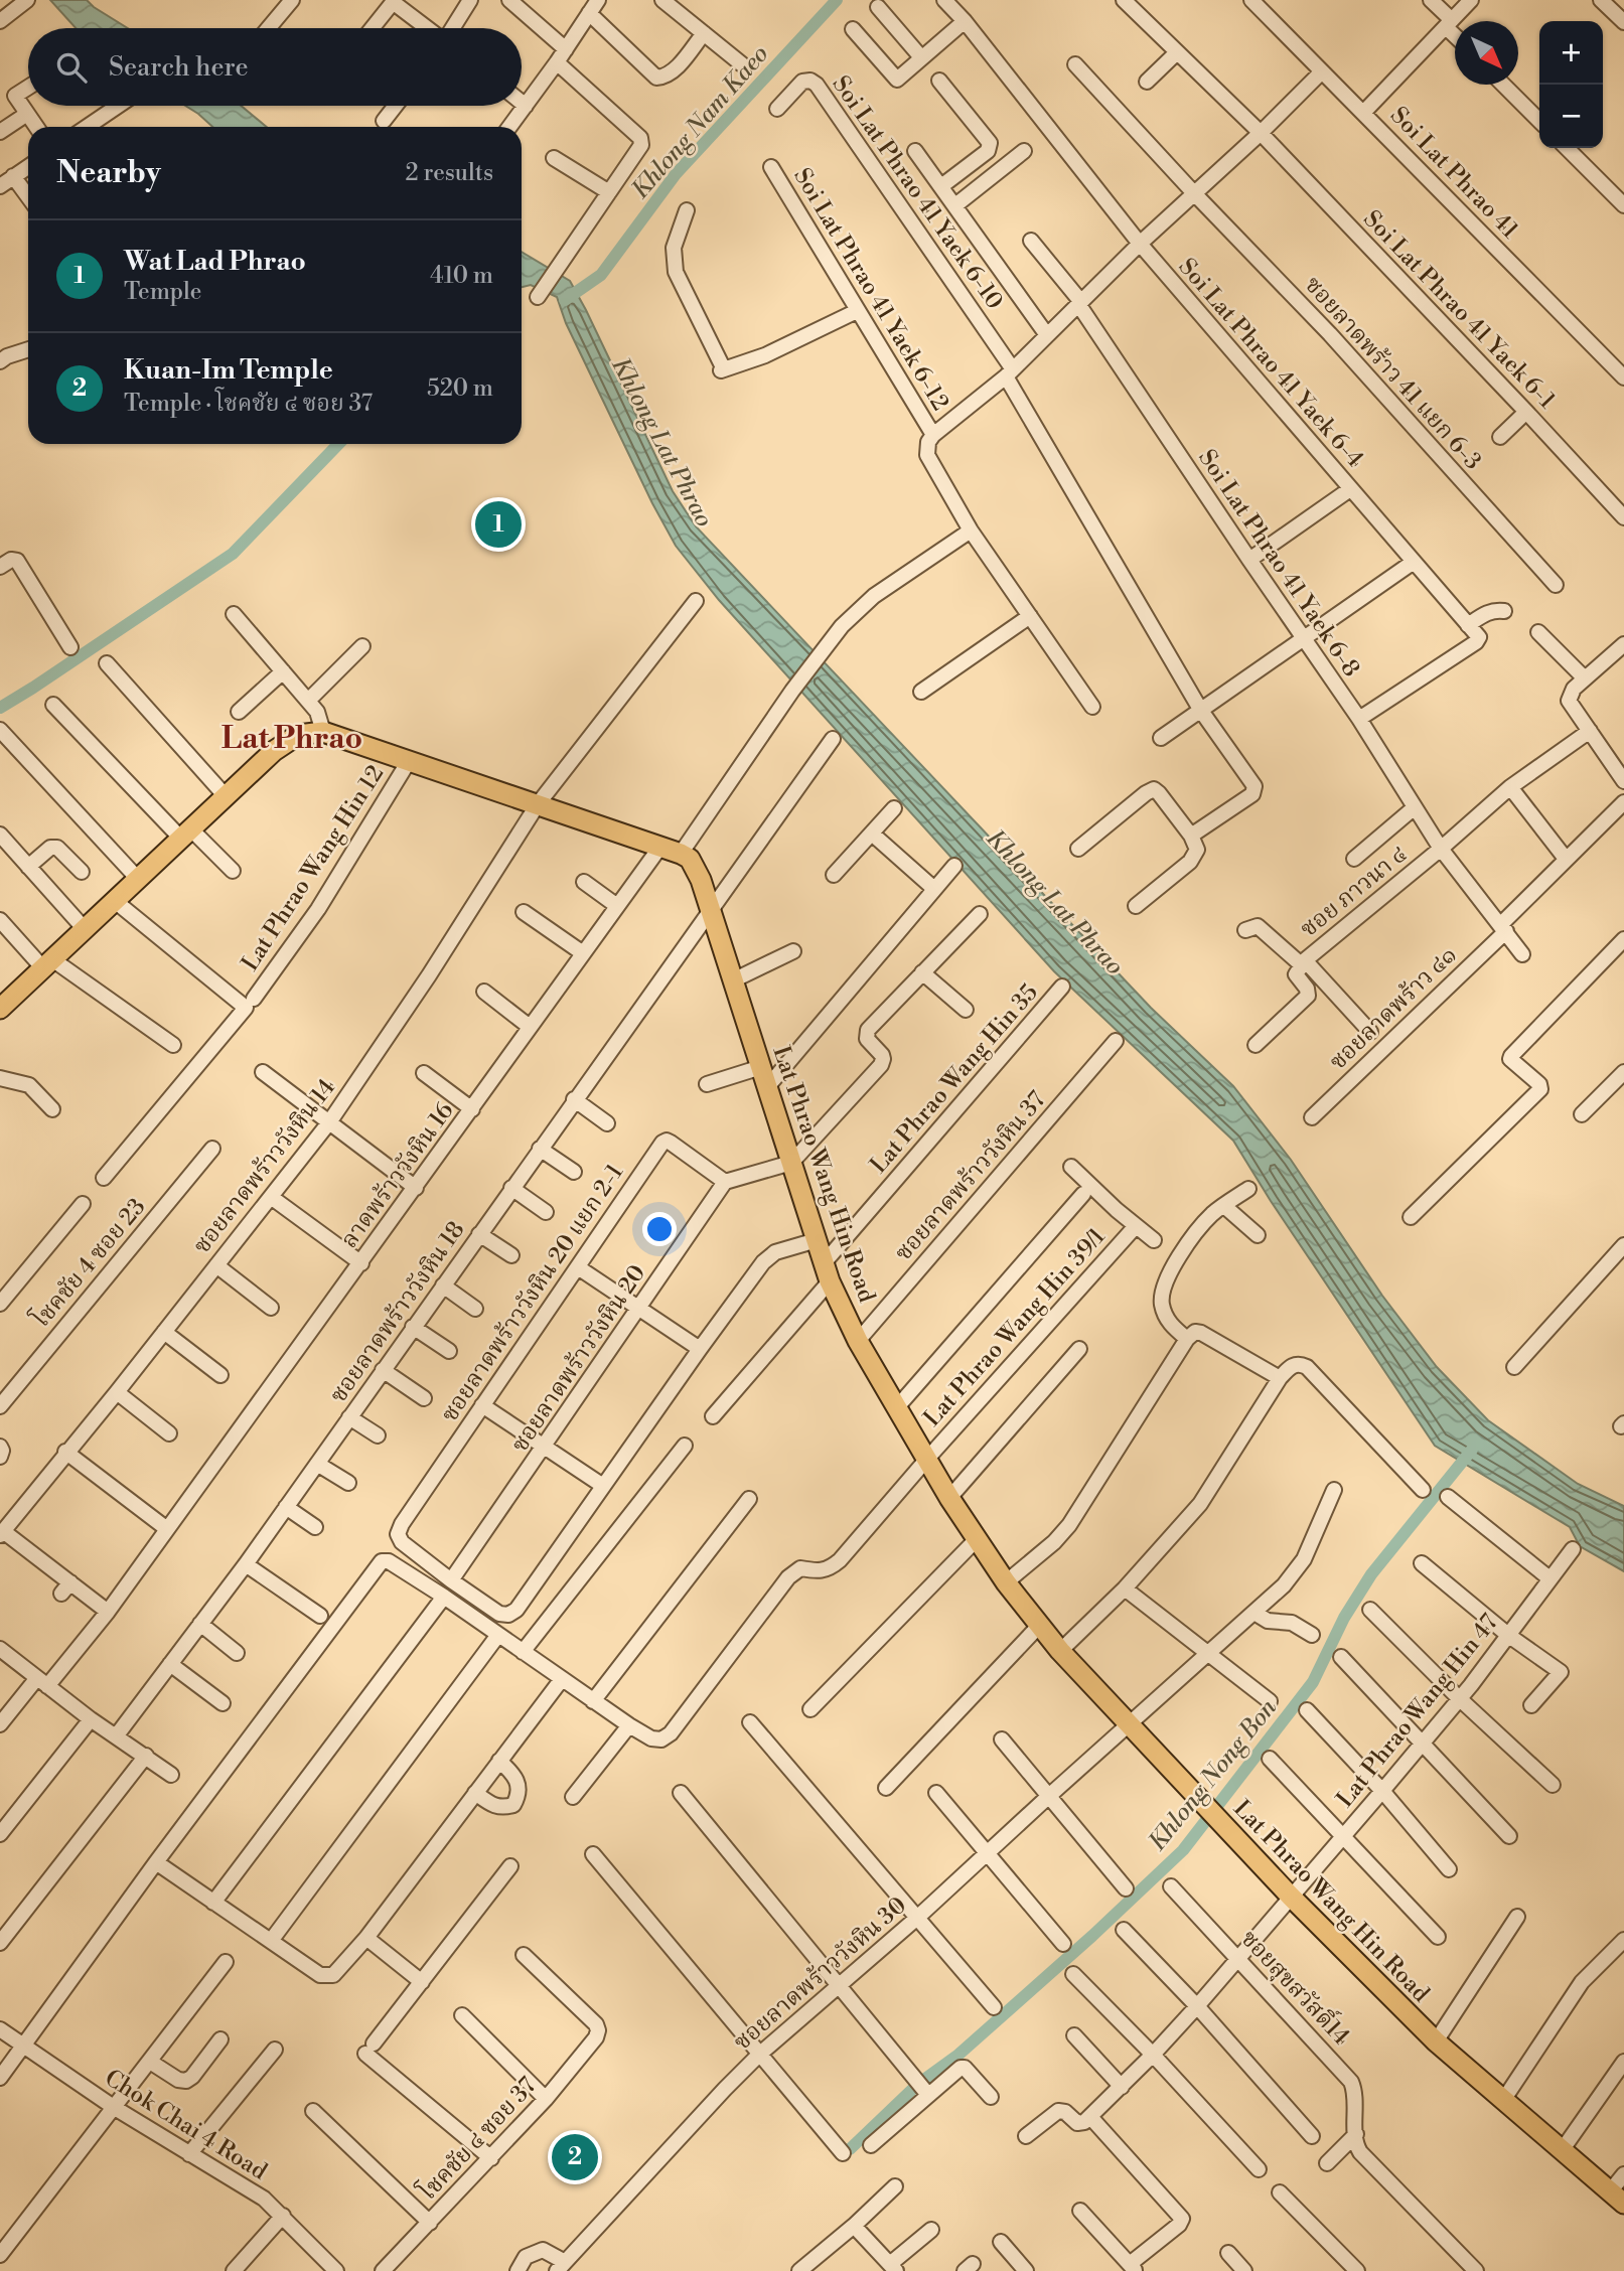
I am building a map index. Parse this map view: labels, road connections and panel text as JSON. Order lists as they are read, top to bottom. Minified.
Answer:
{"streets":{"main road":["Lat Phrao Wang Hin Road"],"street":["Soi Lat Phrao 41","Soi Lat Phrao 41 Yaek 6-10","Soi Lat Phrao 41 Yaek 6-12","Soi Lat Phrao 41 Yaek 6-1","Soi Lat Phrao 41 Yaek 6-4","ซอยลาดพร้าว 41 แยก 6-3","Soi Lat Phrao 41 Yaek 6-8","Lat Phrao Wang Hin 12","ซอย ภาวนา ๔","ซอยลาดพร้าว ๔๑","Lat Phrao Wang Hin 35","ซอยลาดพร้าววังหิน 14","ลาดพร้าววังหิน 16","ซอยลาดพร้าววังหิน 37","โชคชัย 4 ซอย 23","ซอยลาดพร้าววังหิน 20 แยก 2-1","ซอยลาดพร้าววังหิน 18","Lat Phrao Wang Hin 39/1","ซอยลาดพร้าววังหิน 20","Lat Phrao Wang Hin 47","ซอยลาดพร้าววังหิน 30","ซอยสุขสวัสดิ์14","Chok Chai 4 Road","โชคชัย ๔ ซอย 37"]},"crossings":[["Soi Lat Phrao 41 Yaek 6-8","ซอย ภาวนา ๔"],["Soi Lat Phrao 41 Yaek 6-8","ซอยลาดพร้าว ๔๑"],["Lat Phrao Wang Hin 35","Lat Phrao Wang Hin Road"],["Lat Phrao Wang Hin Road","ซอยลาดพร้าววังหิน 37"],["Lat Phrao Wang Hin Road","ซอยลาดพร้าววังหิน 18"],["Lat Phrao Wang Hin Road","Lat Phrao Wang Hin 39/1"],["Lat Phrao Wang Hin Road","Lat Phrao Wang Hin 47"],["Lat Phrao Wang Hin Road","ซอยลาดพร้าววังหิน 30"],["ซอยลาดพร้าววังหิน 20 แยก 2-1","ซอยลาดพร้าววังหิน 20"],["Lat Phrao Wang Hin 47","ซอยสุขสวัสดิ์14"]],"districts":["Lat Phrao"],"water":["Khlong Nam Kaeo","Khlong Lat Phrao","Khlong Nong Bon"],"north":"bottom right","page":{"map_buttons":["+","−"],"search":"Search here","heading":["Nearby","2 results"],"list":[{"mark":"1","name":"Wat Lad Phrao","note":"Temple","value":"410 m"},{"mark":"2","name":"Kuan-Im Temple","note":"Temple · โชคชัย ๔ ซอย 37","value":"520 m"}],"pins":["1","2"]}}
